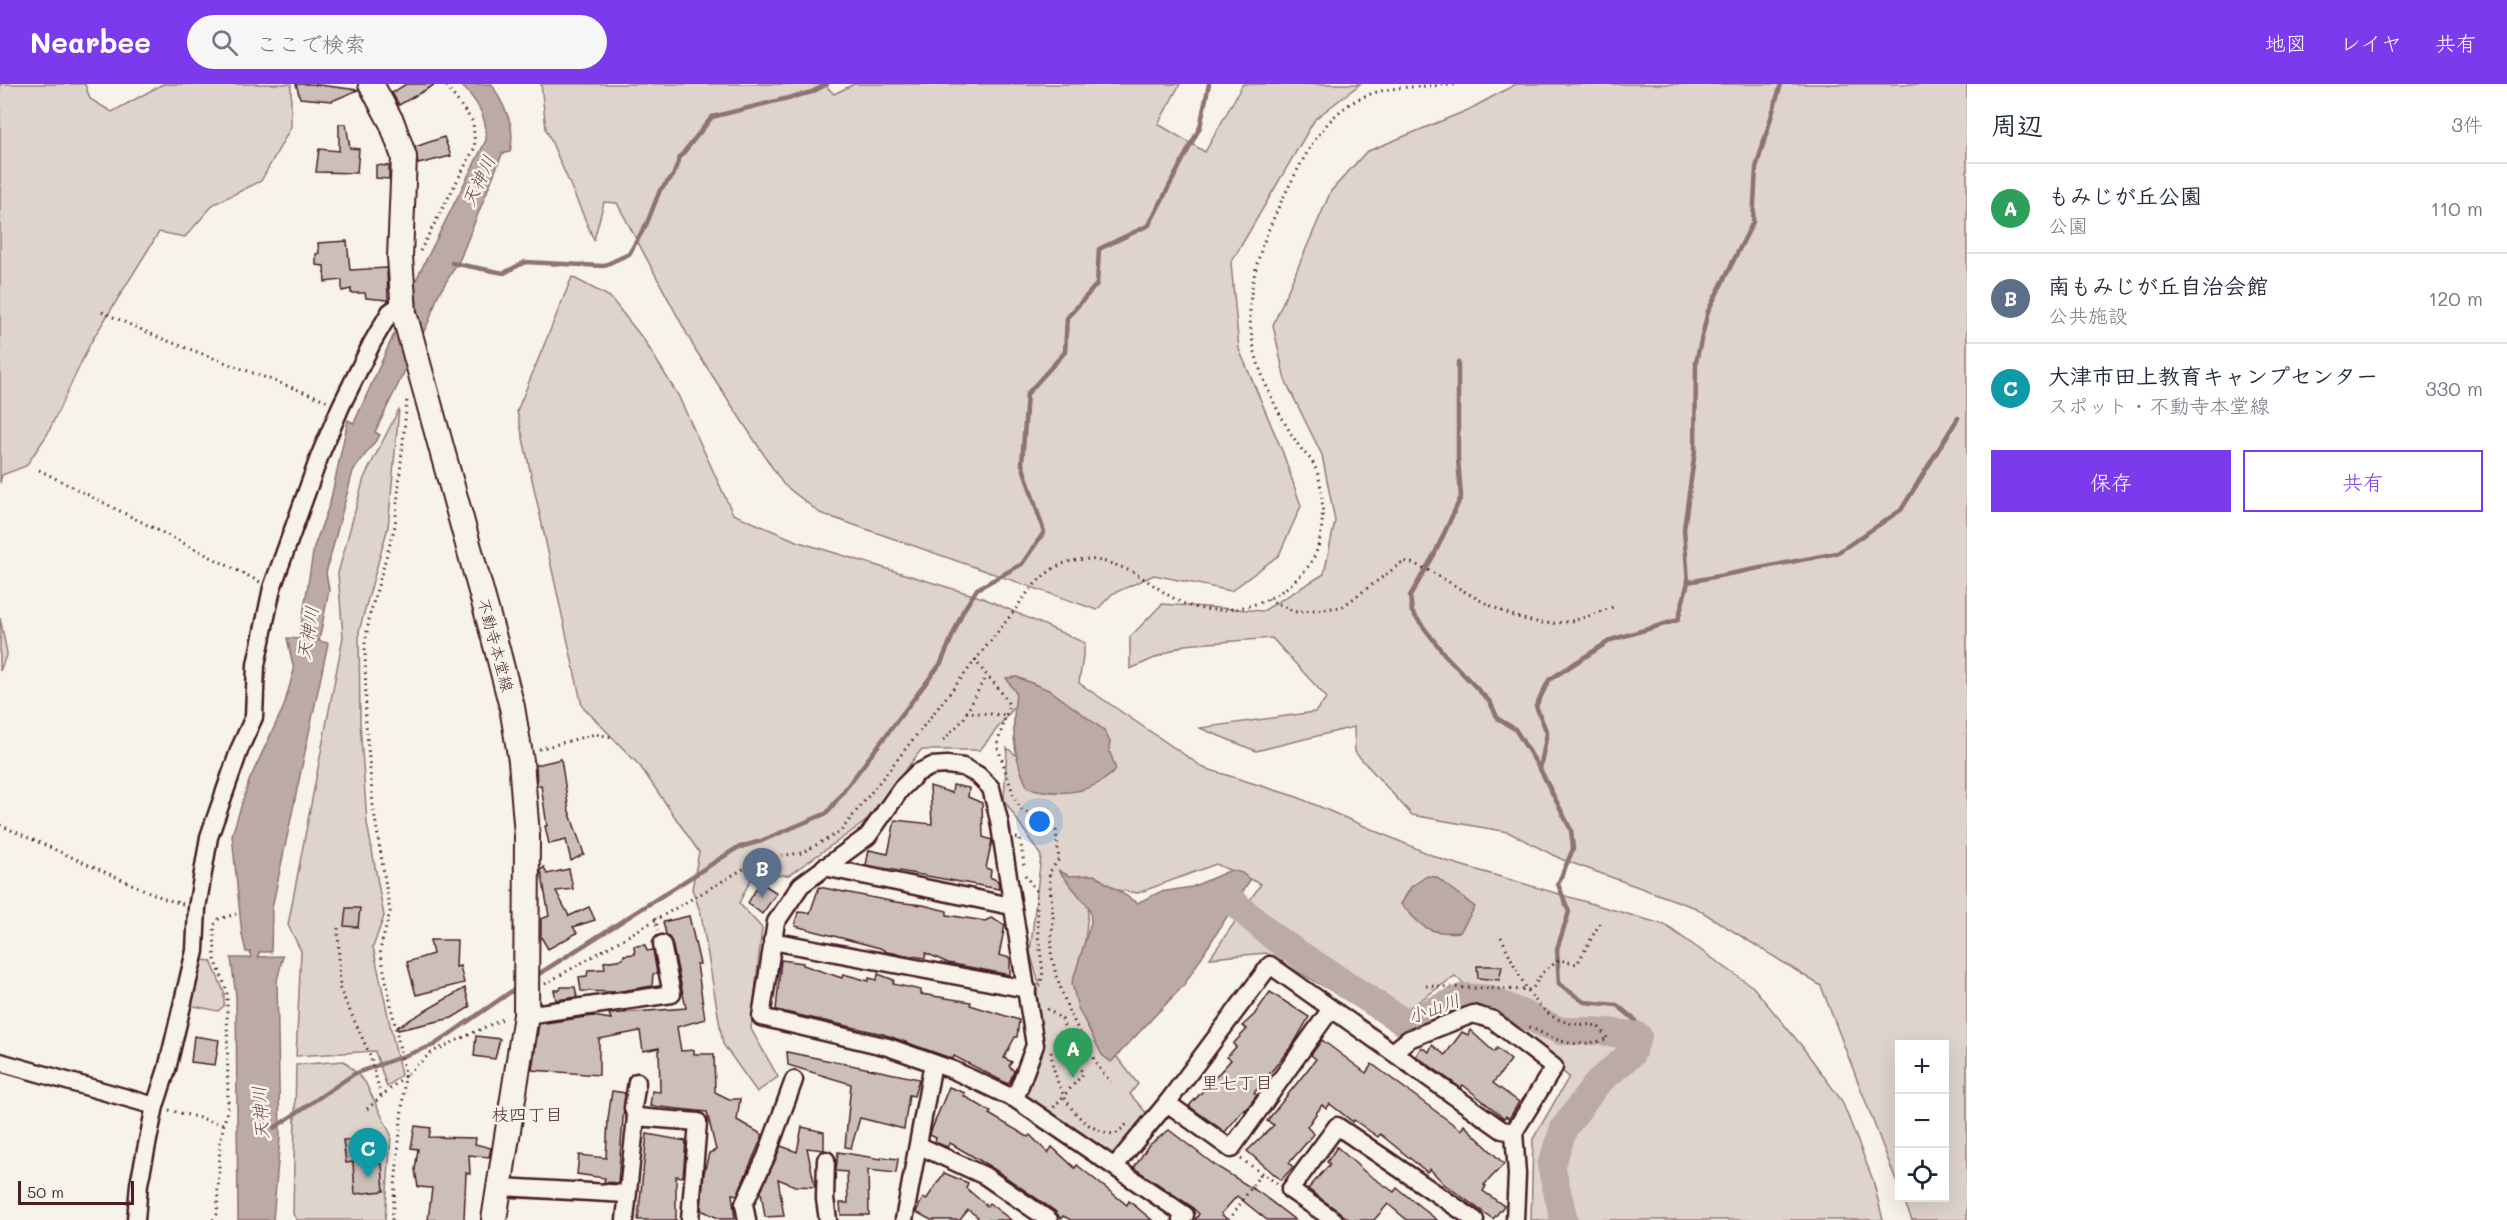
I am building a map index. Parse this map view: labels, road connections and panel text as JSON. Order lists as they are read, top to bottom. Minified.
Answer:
{"streets":{"main road":["不動寺本堂線"]},"districts":["里七丁目","枝四丁目"],"water":["天神川","小山川"],"scale_bar":"50 m","page":{"header":"Nearbee","search":"ここで検索","nav":["地図","レイヤ","共有"],"heading":["周辺","3件"],"list":[{"mark":"A","name":"もみじが丘公園","note":"公園","value":"110 m"},{"mark":"B","name":"南もみじが丘自治会館","note":"公共施設","value":"120 m"},{"mark":"C","name":"大津市田上教育キャンプセンター","note":"スポット · 不動寺本堂線","value":"330 m"}],"buttons":["保存","共有"],"pins":["B","A","C"],"map_buttons":["+","−"],"scale":"50 m"}}
